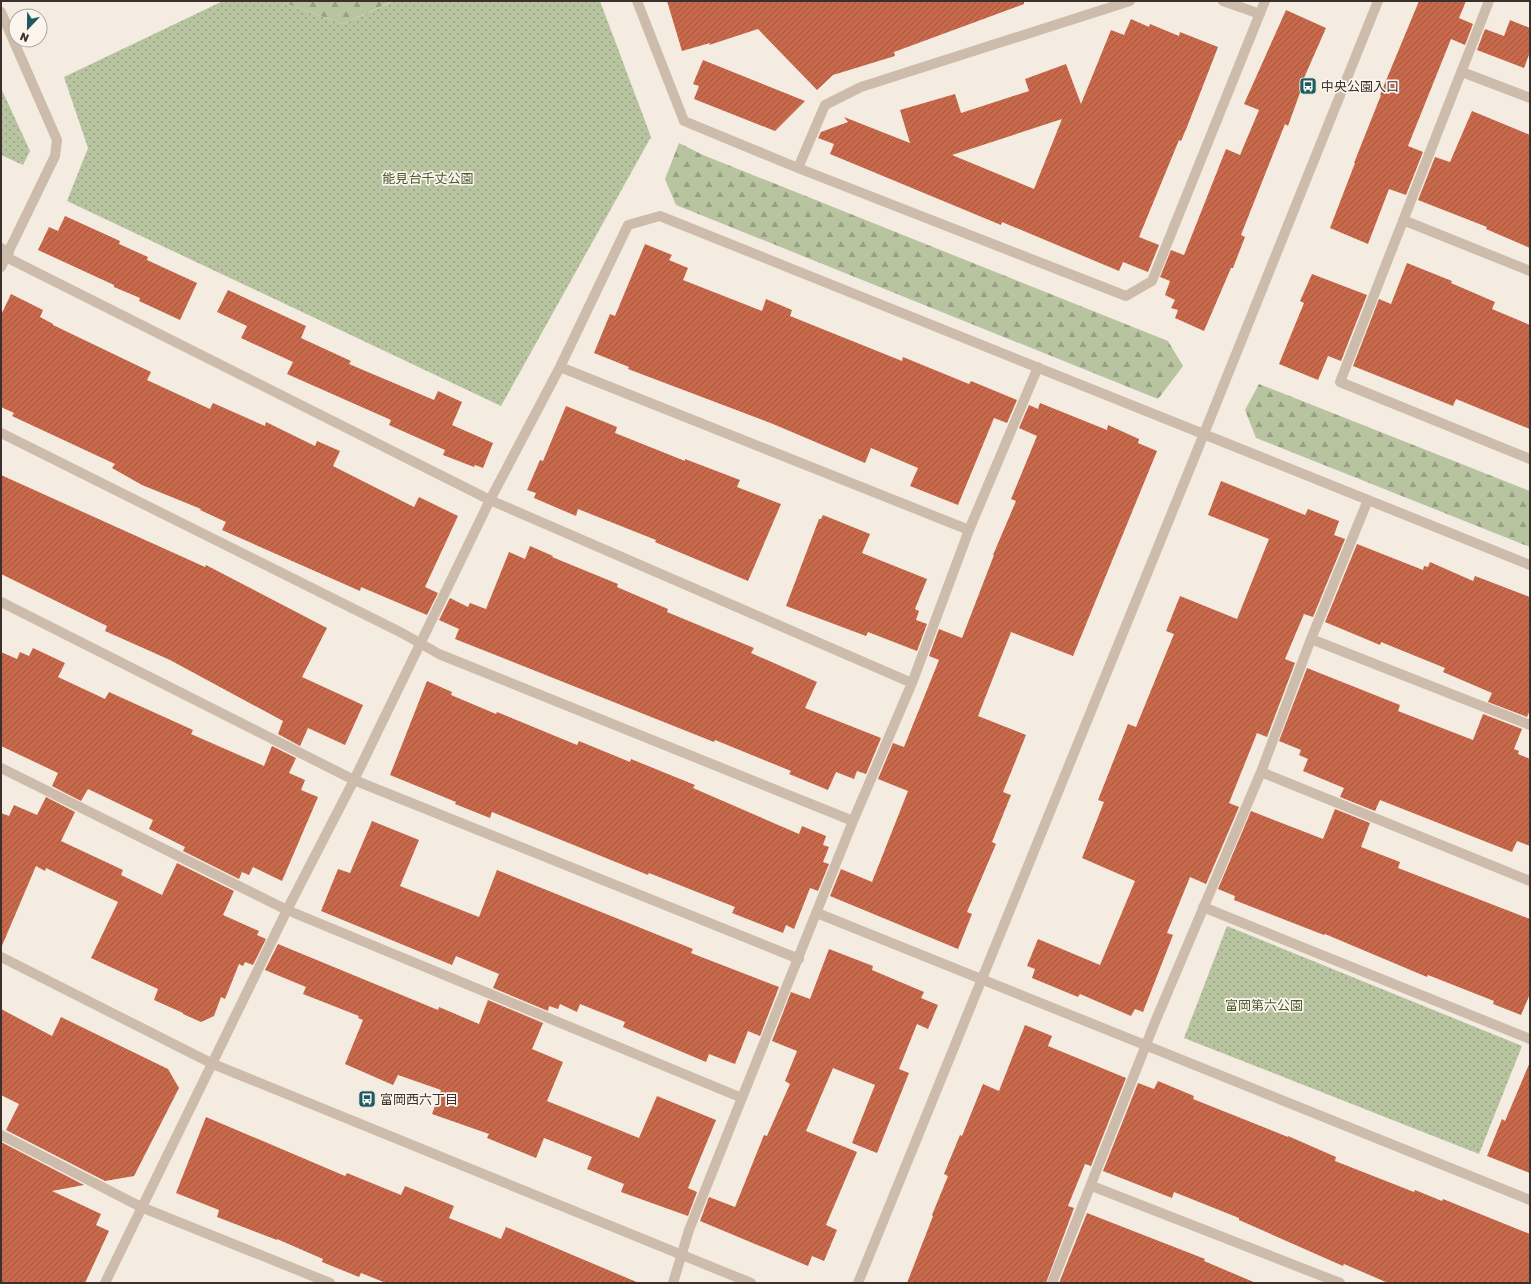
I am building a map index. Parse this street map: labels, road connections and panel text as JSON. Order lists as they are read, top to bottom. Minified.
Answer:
{"parks":["能見台千丈公園","富岡第六公園"],"places":{"bus stop":["中央公園入口","富岡西六丁目"]},"north":"bottom"}
